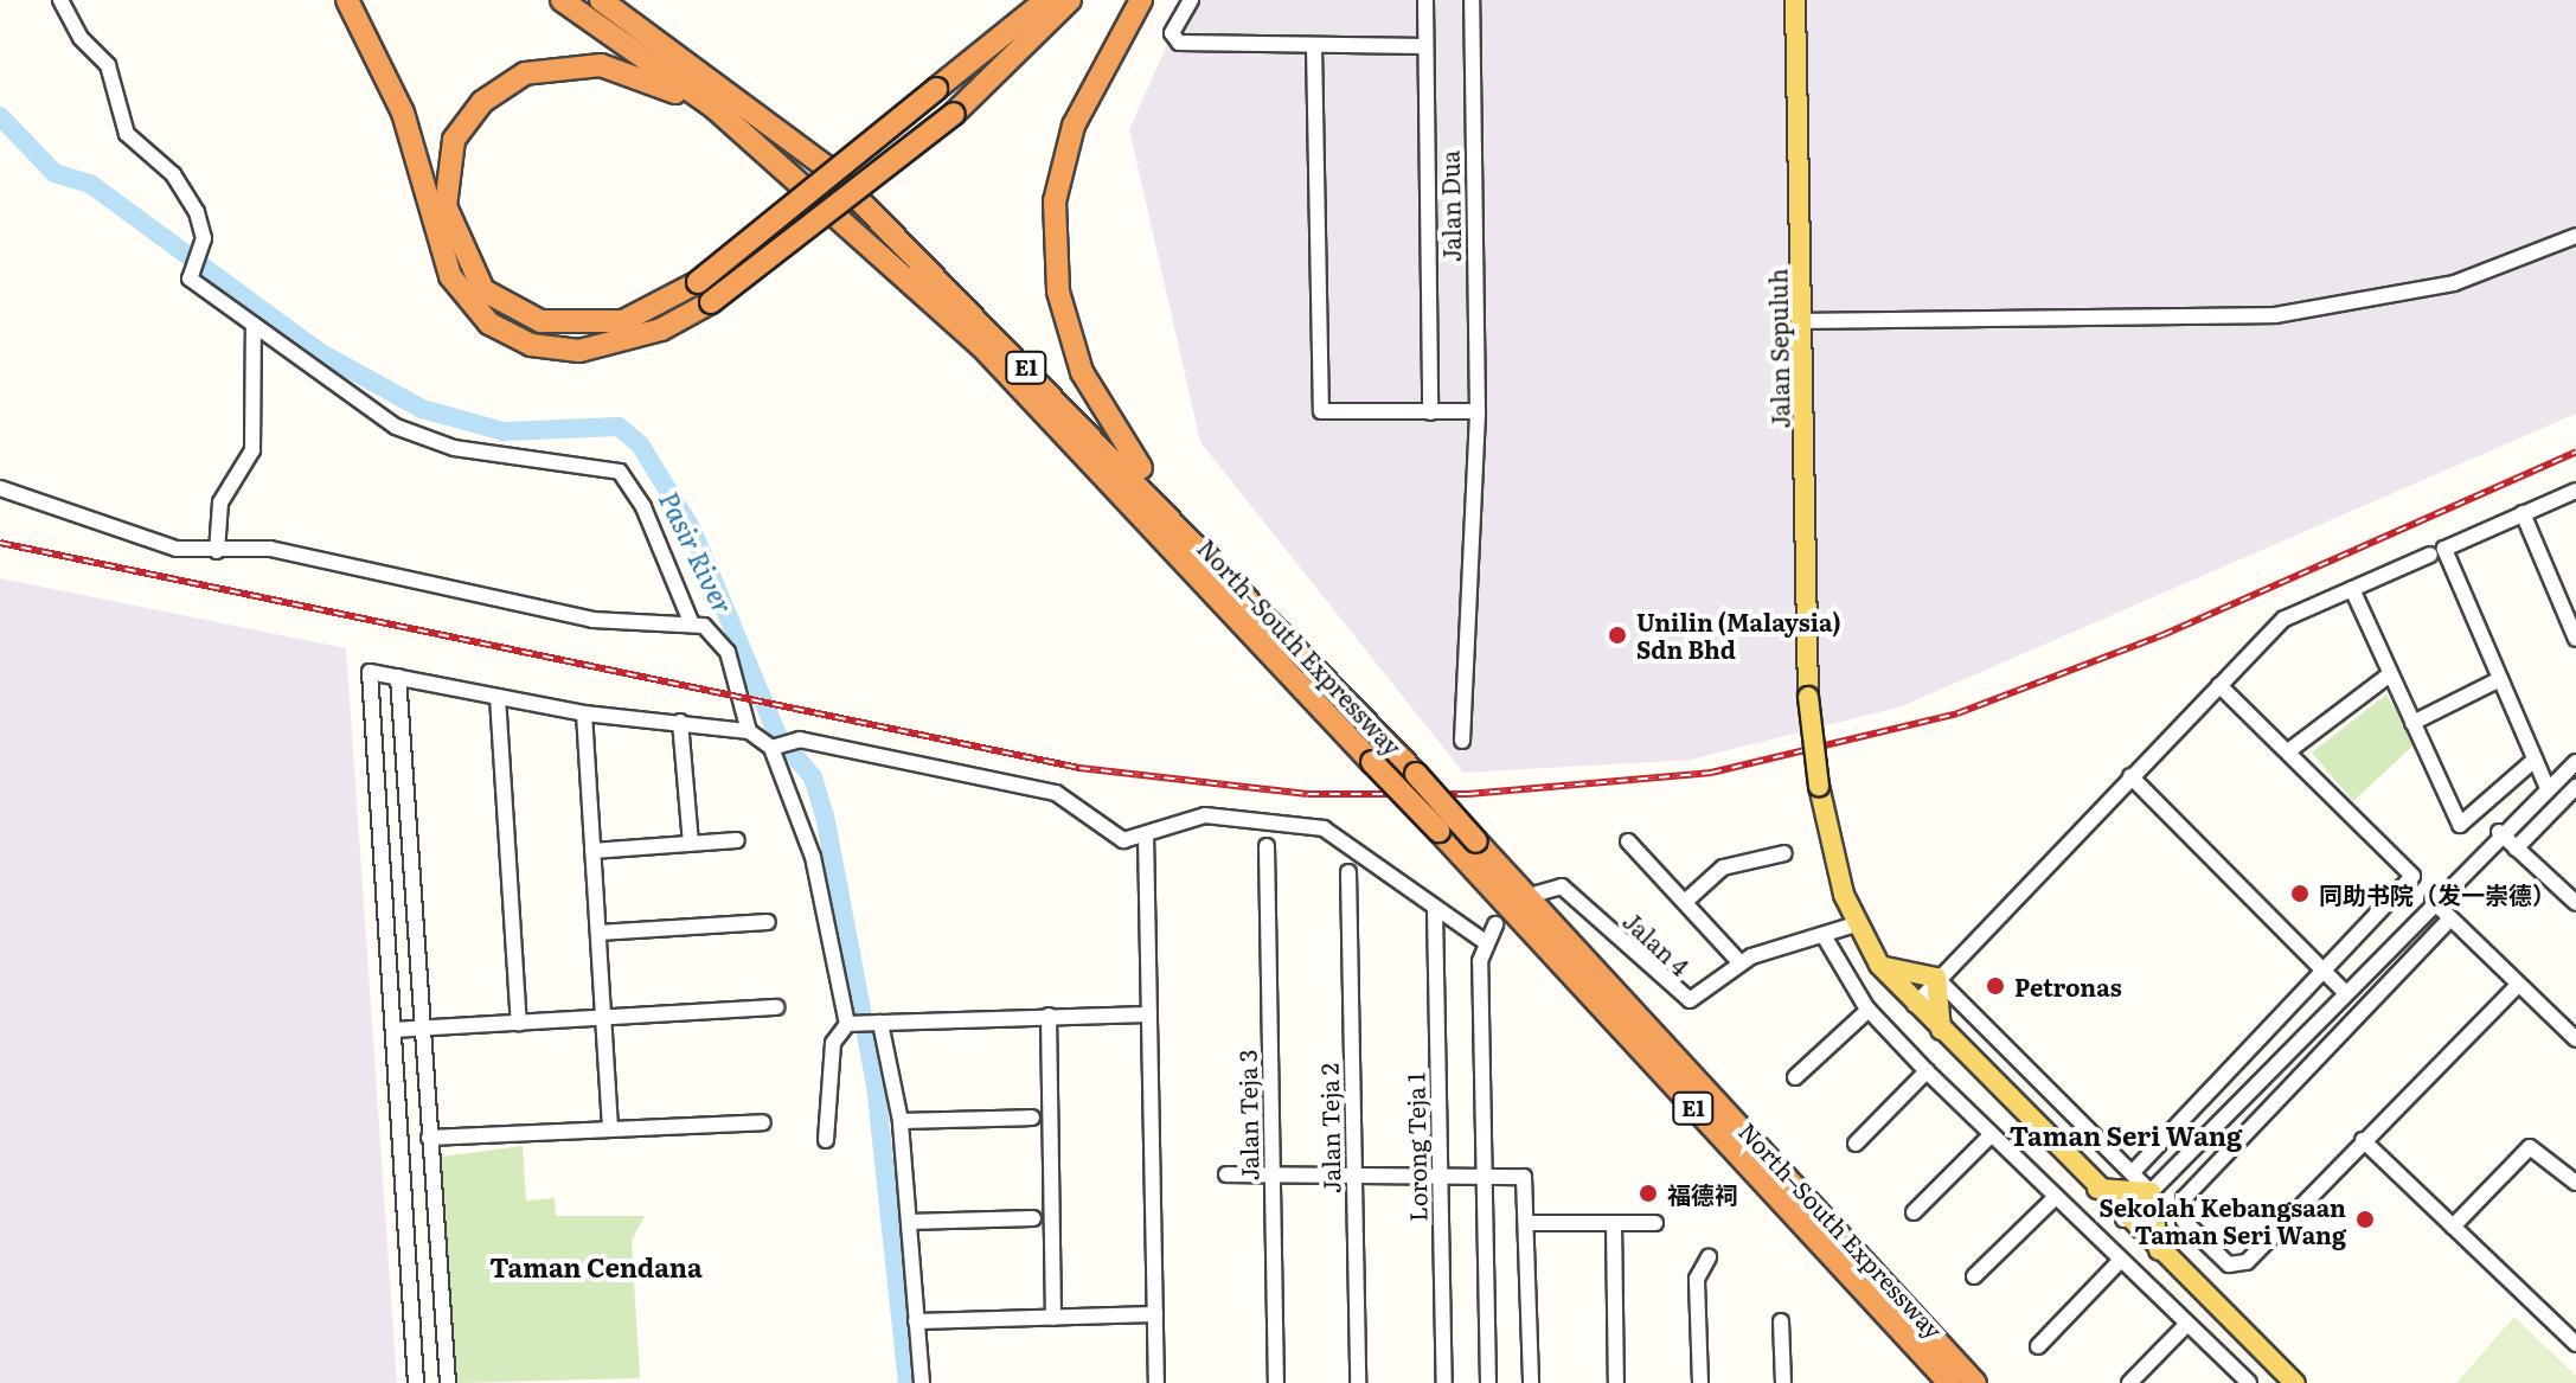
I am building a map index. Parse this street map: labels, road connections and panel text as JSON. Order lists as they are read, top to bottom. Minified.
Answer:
{"streets":{"highway":["E1","North–South Expressway"],"main road":["Jalan Sepuluh"],"street":["Jalan Dua","Jalan 4","Jalan Teja 3","Jalan Teja 2","Lorong Teja 1"]},"crossings":[["Jalan Sepuluh","Jalan 4"]],"districts":["Taman Seri Wang","Taman Cendana"],"water":["Pasir River"],"places":["Unilin (Malaysia) Sdn Bhd","同助书院（发一崇德）","Petronas","福德祠","Sekolah Kebangsaan Taman Seri Wang"]}
